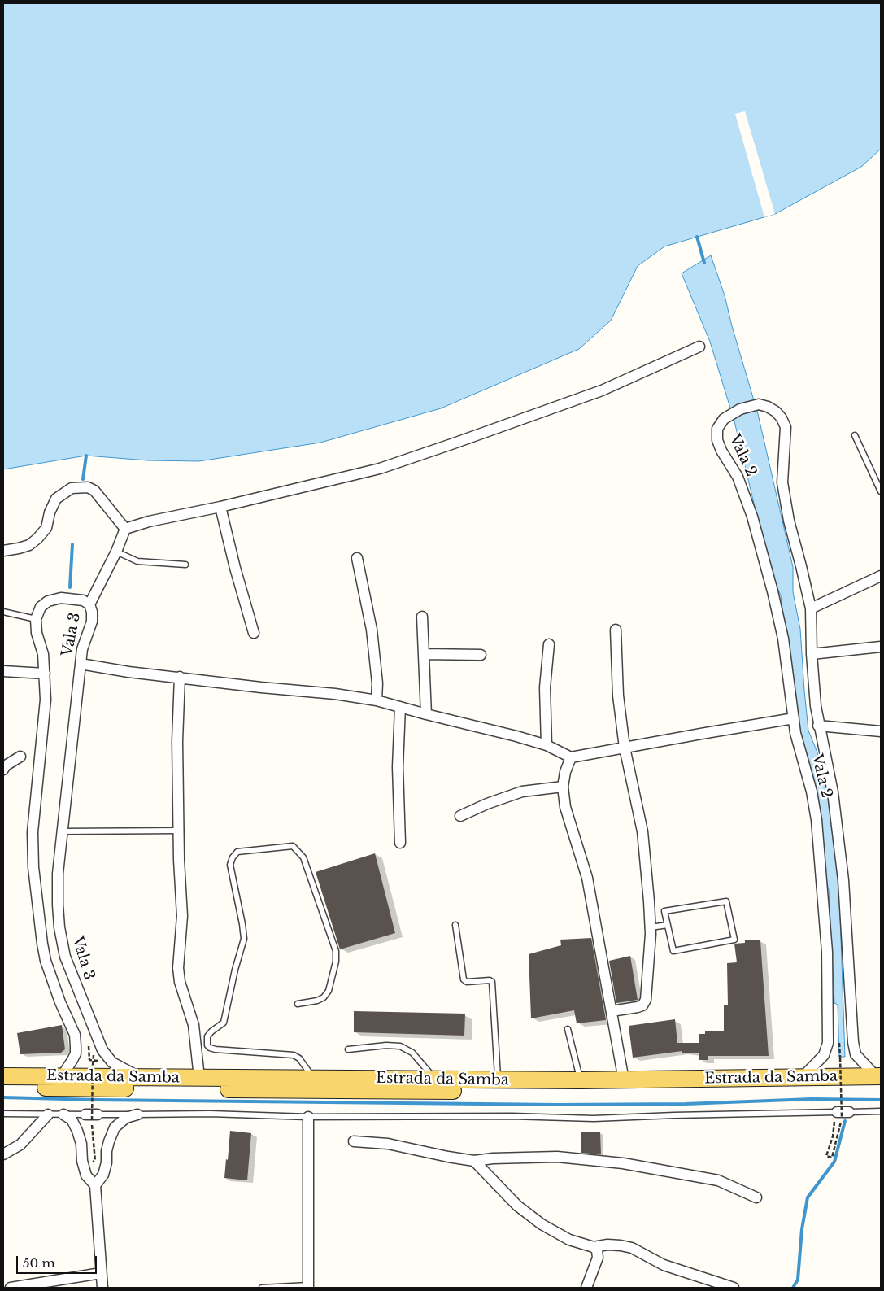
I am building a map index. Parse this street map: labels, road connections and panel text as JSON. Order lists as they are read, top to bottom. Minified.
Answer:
{"streets":{"main road":["Estrada da Samba"],"street":["Vala 2","Vala 3"]},"crossings":[["Vala 2","Estrada da Samba"],["Vala 3","Estrada da Samba"]],"scale_bar":"50 m"}
